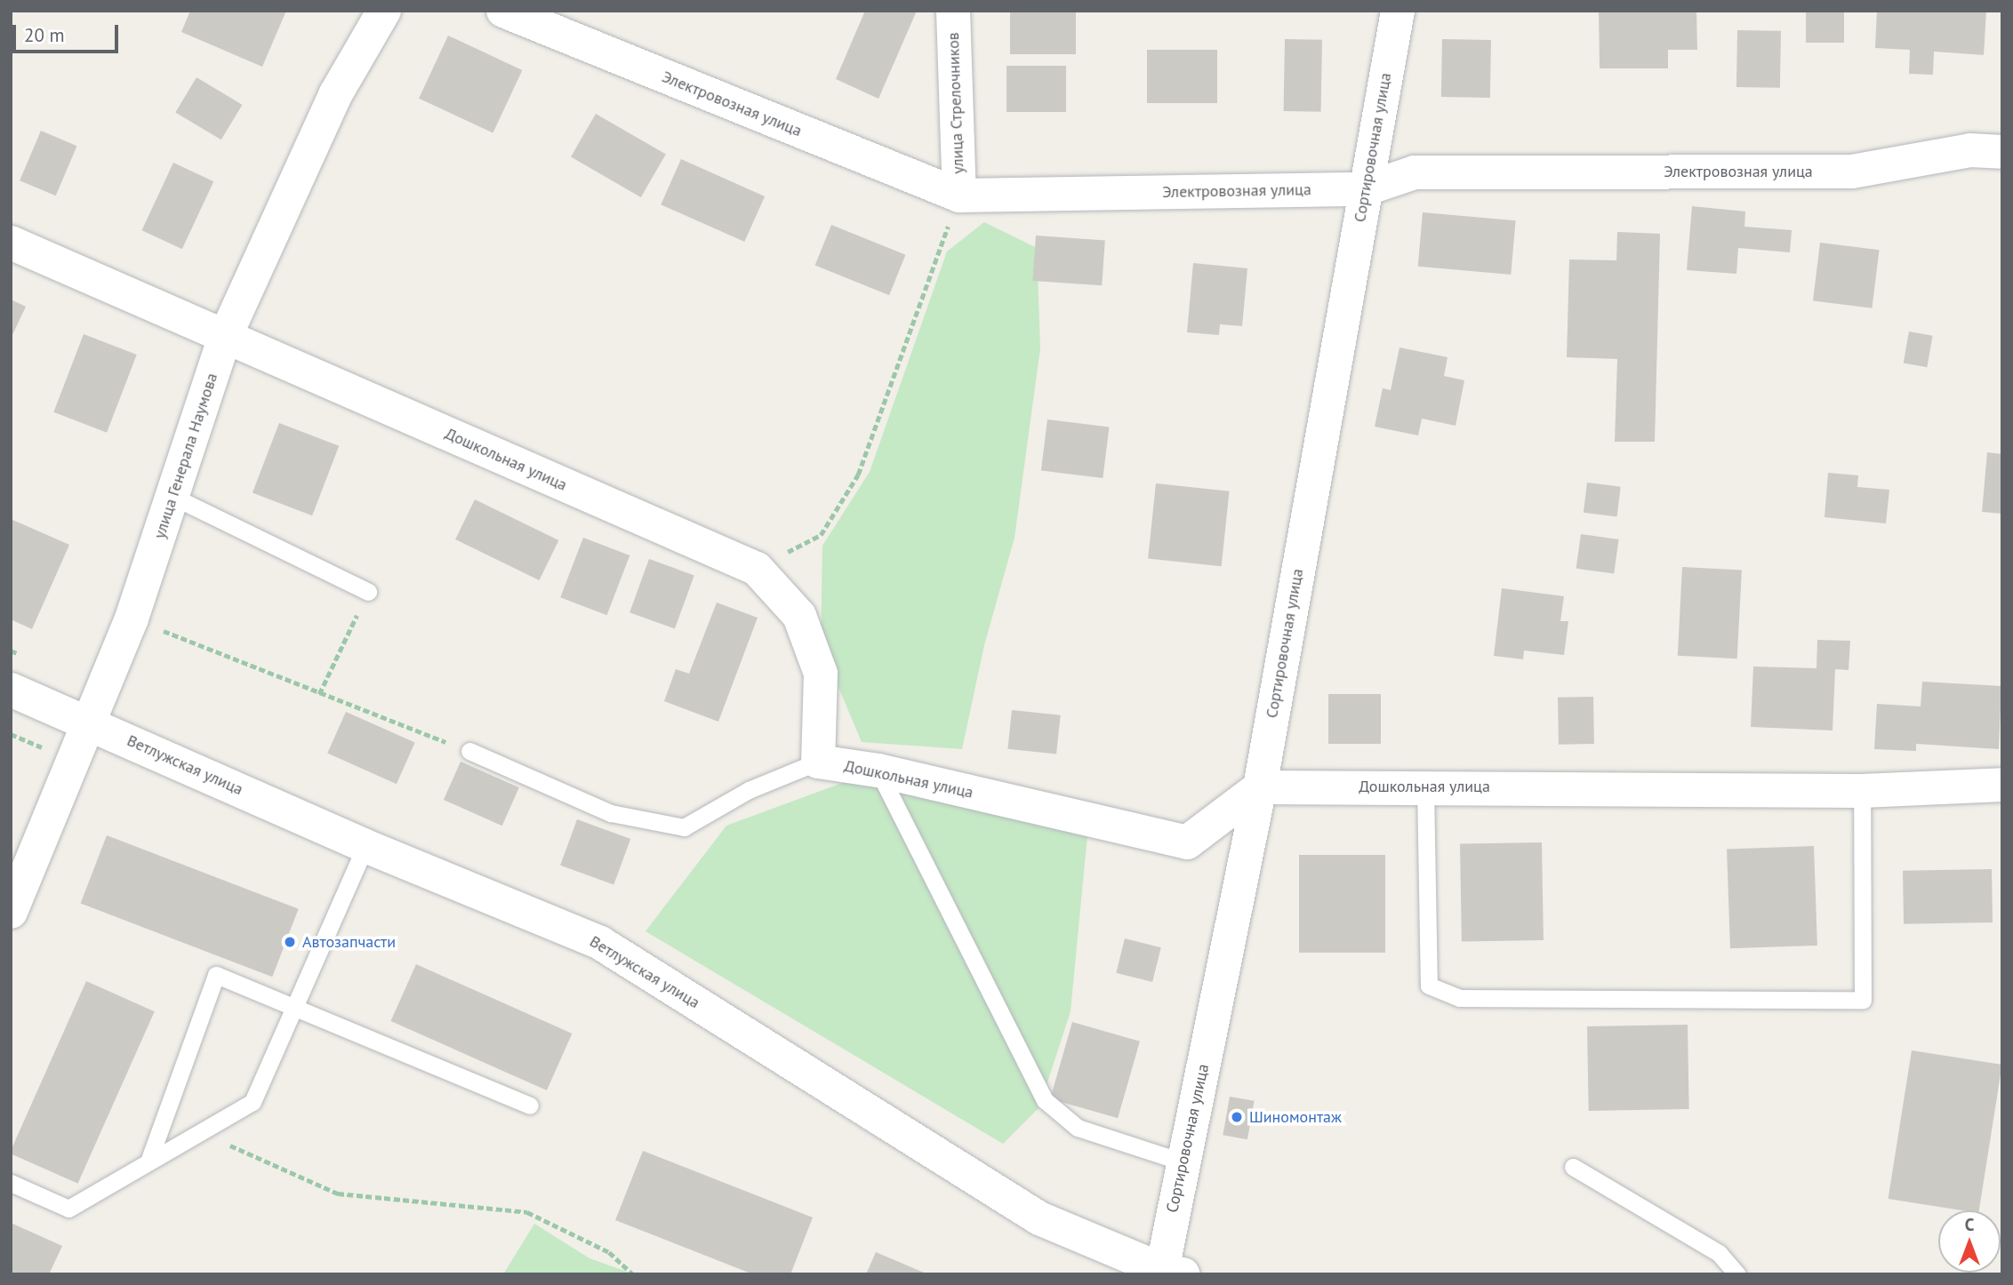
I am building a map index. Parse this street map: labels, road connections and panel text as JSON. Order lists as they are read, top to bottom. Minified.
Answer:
{"streets":{"street":["улица Стрелочников","Электровозная улица","Сортировочная улица","улица Генерала Наумова","Дошкольная улица","Ветлужская улица"]},"crossings":[["улица Стрелочников","Электровозная улица"],["Электровозная улица","Сортировочная улица"],["Сортировочная улица","Дошкольная улица"],["Сортировочная улица","Ветлужская улица"],["улица Генерала Наумова","Дошкольная улица"],["улица Генерала Наумова","Ветлужская улица"]],"places":["Автозапчасти","Шиномонтаж"],"scale_bar":"20 m","north":"top"}
